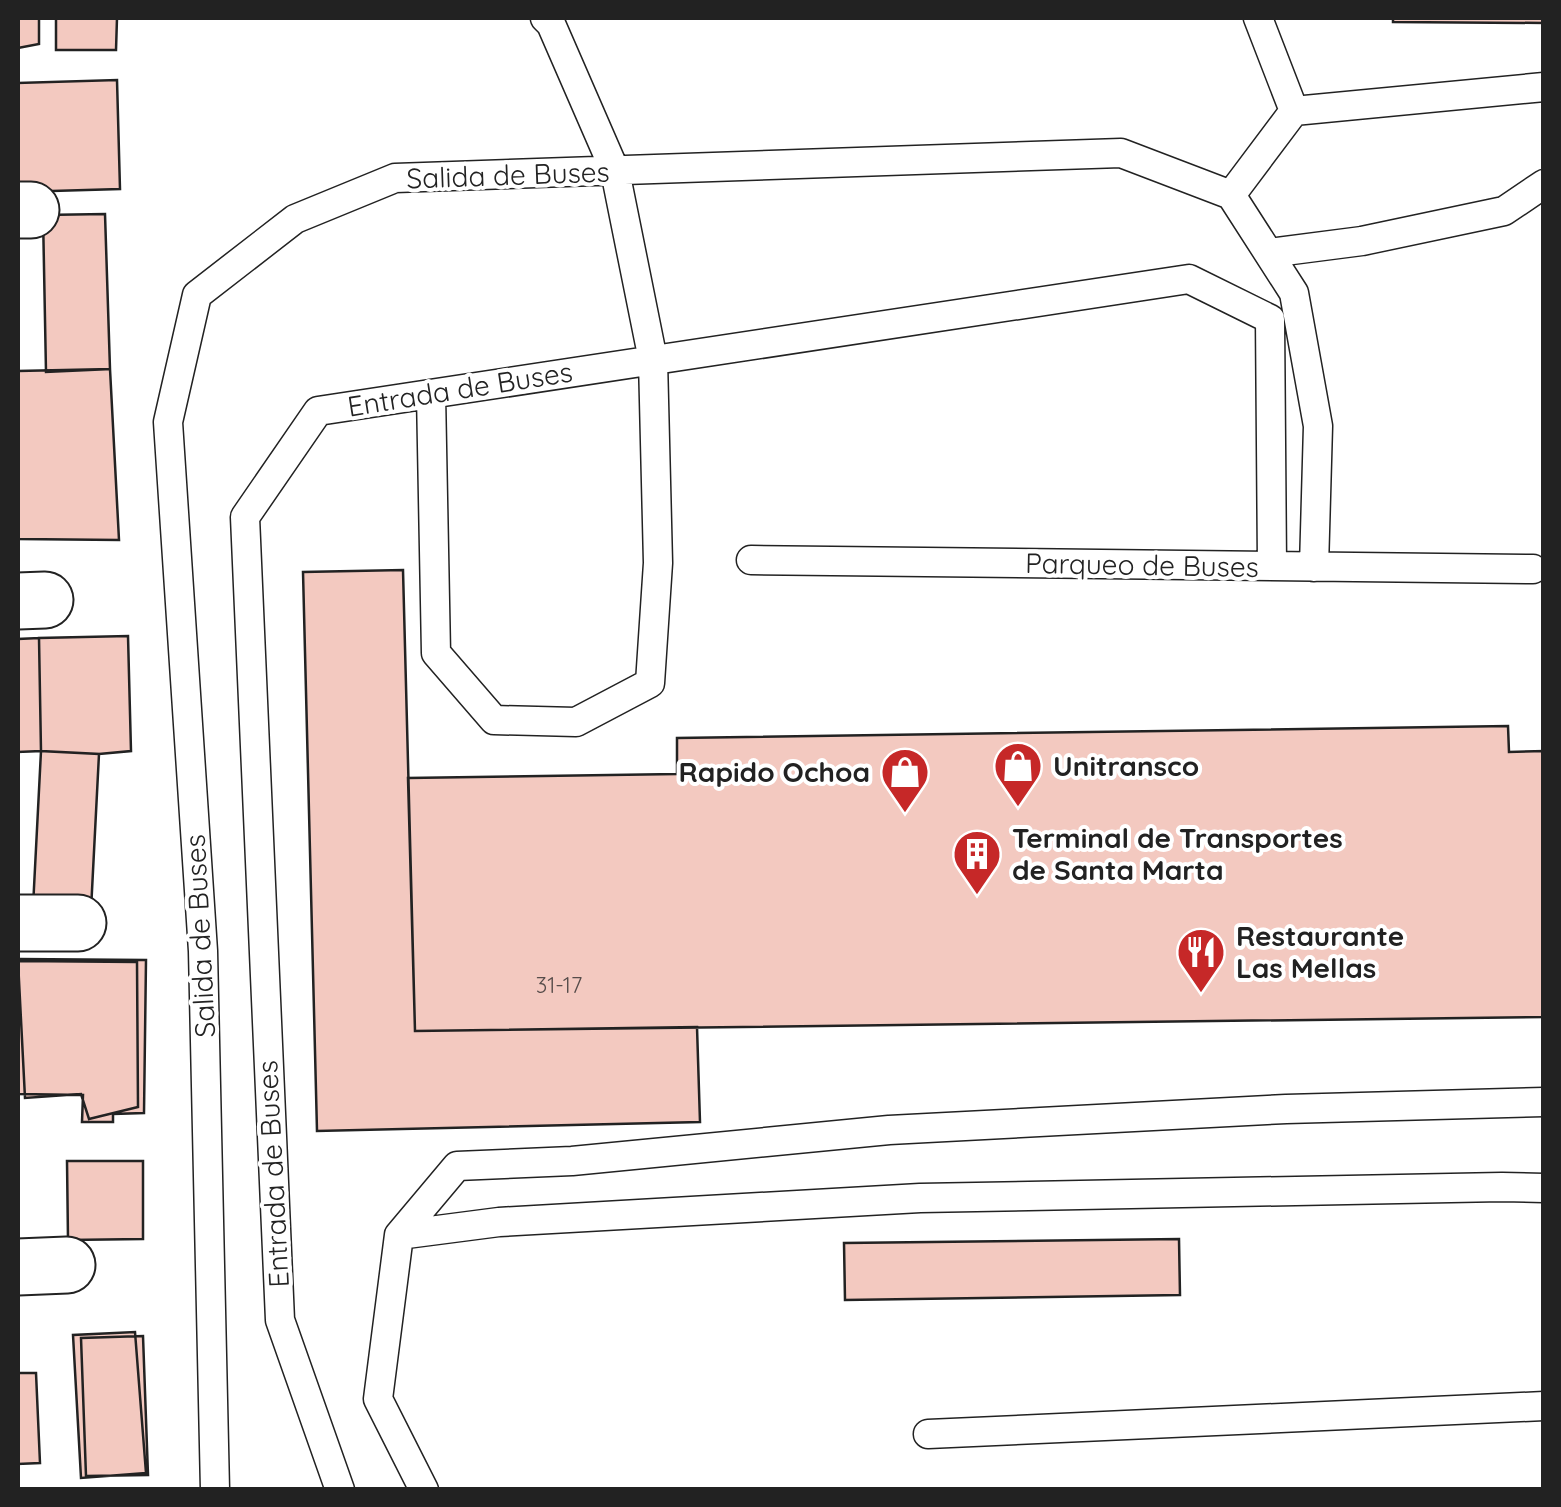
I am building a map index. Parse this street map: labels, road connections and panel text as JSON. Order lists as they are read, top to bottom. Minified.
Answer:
{"streets":{"lane":["Salida de Buses","Entrada de Buses","Parqueo de Buses"]},"crossings":[["Entrada de Buses","Parqueo de Buses"]],"places":{"shop":["Unitransco","Rapido Ochoa"],"building":["Terminal de Transportes de Santa Marta"],"restaurant":["Restaurante Las Mellas"]},"house_numbers":["31-17"]}
